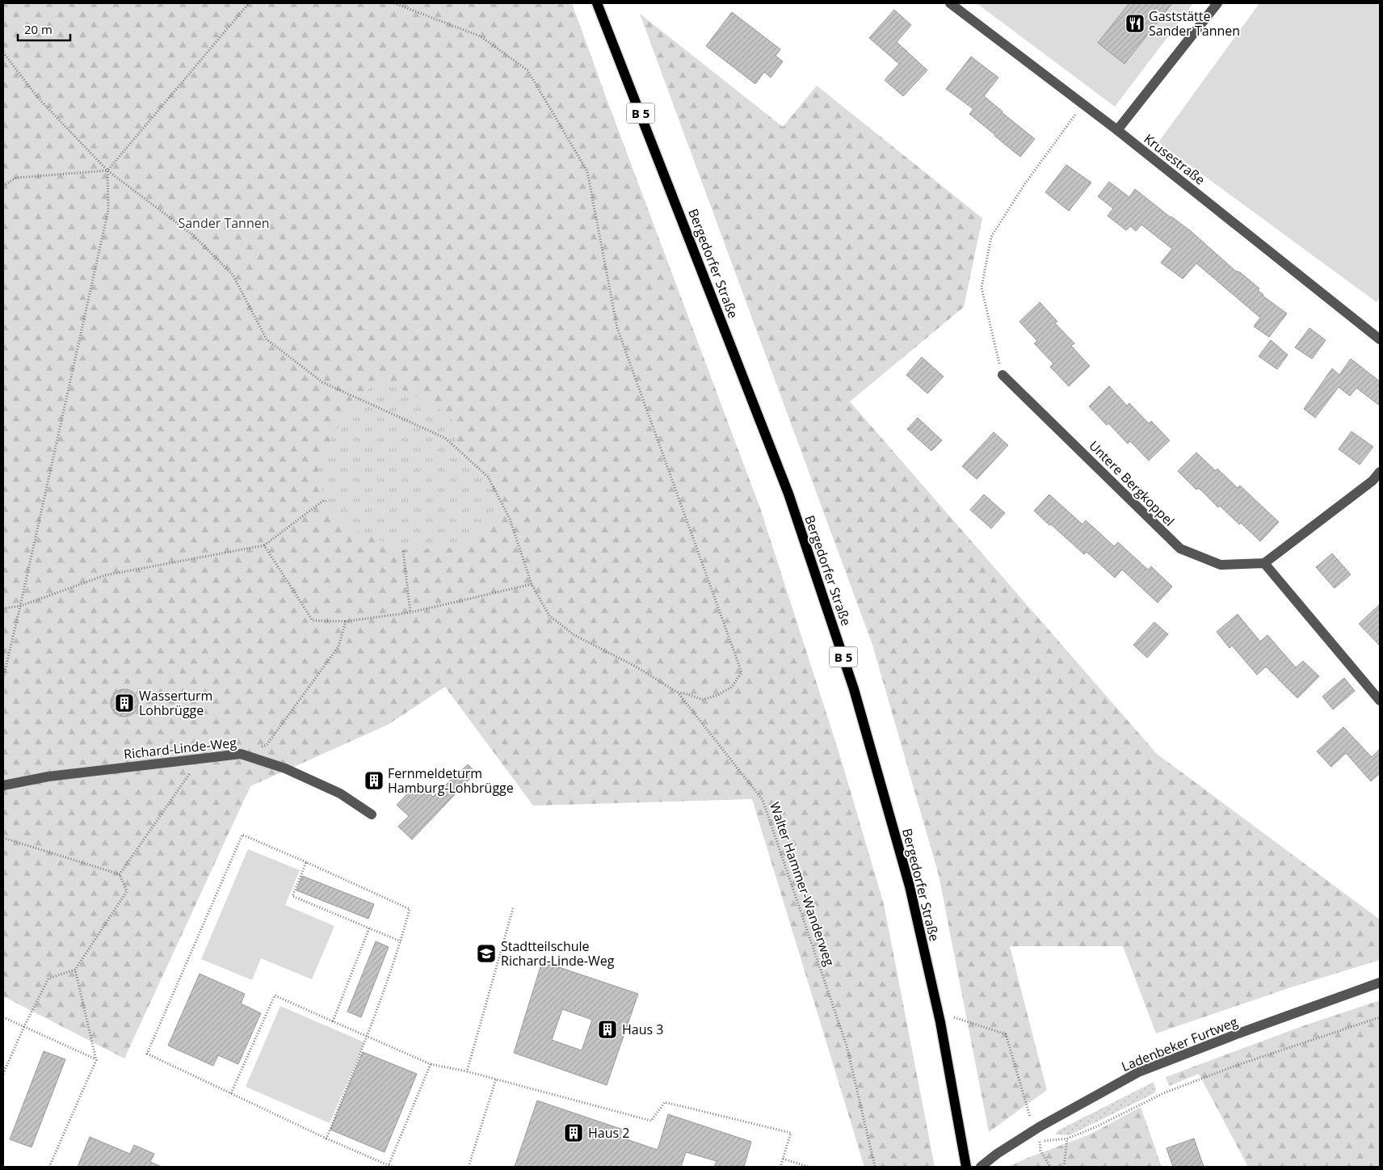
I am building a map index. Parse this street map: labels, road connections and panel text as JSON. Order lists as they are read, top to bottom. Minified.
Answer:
{"streets":{"main road":["B 5","Bergedorfer Straße"],"street":["Krusestraße","Untere Bergkoppel","Richard-Linde-Weg","Ladenbeker Furtweg"],"path":["Walter Hammer-Wanderweg"]},"parks":["Sander Tannen"],"places":{"restaurant":["Gaststätte Sander Tannen"],"building":["Wasserturm Lohbrügge","Fernmeldeturm Hamburg-Lohbrügge","Haus 3","Haus 2"],"school or university":["Stadtteilschule Richard-Linde-Weg"]},"scale_bar":"20 m"}
